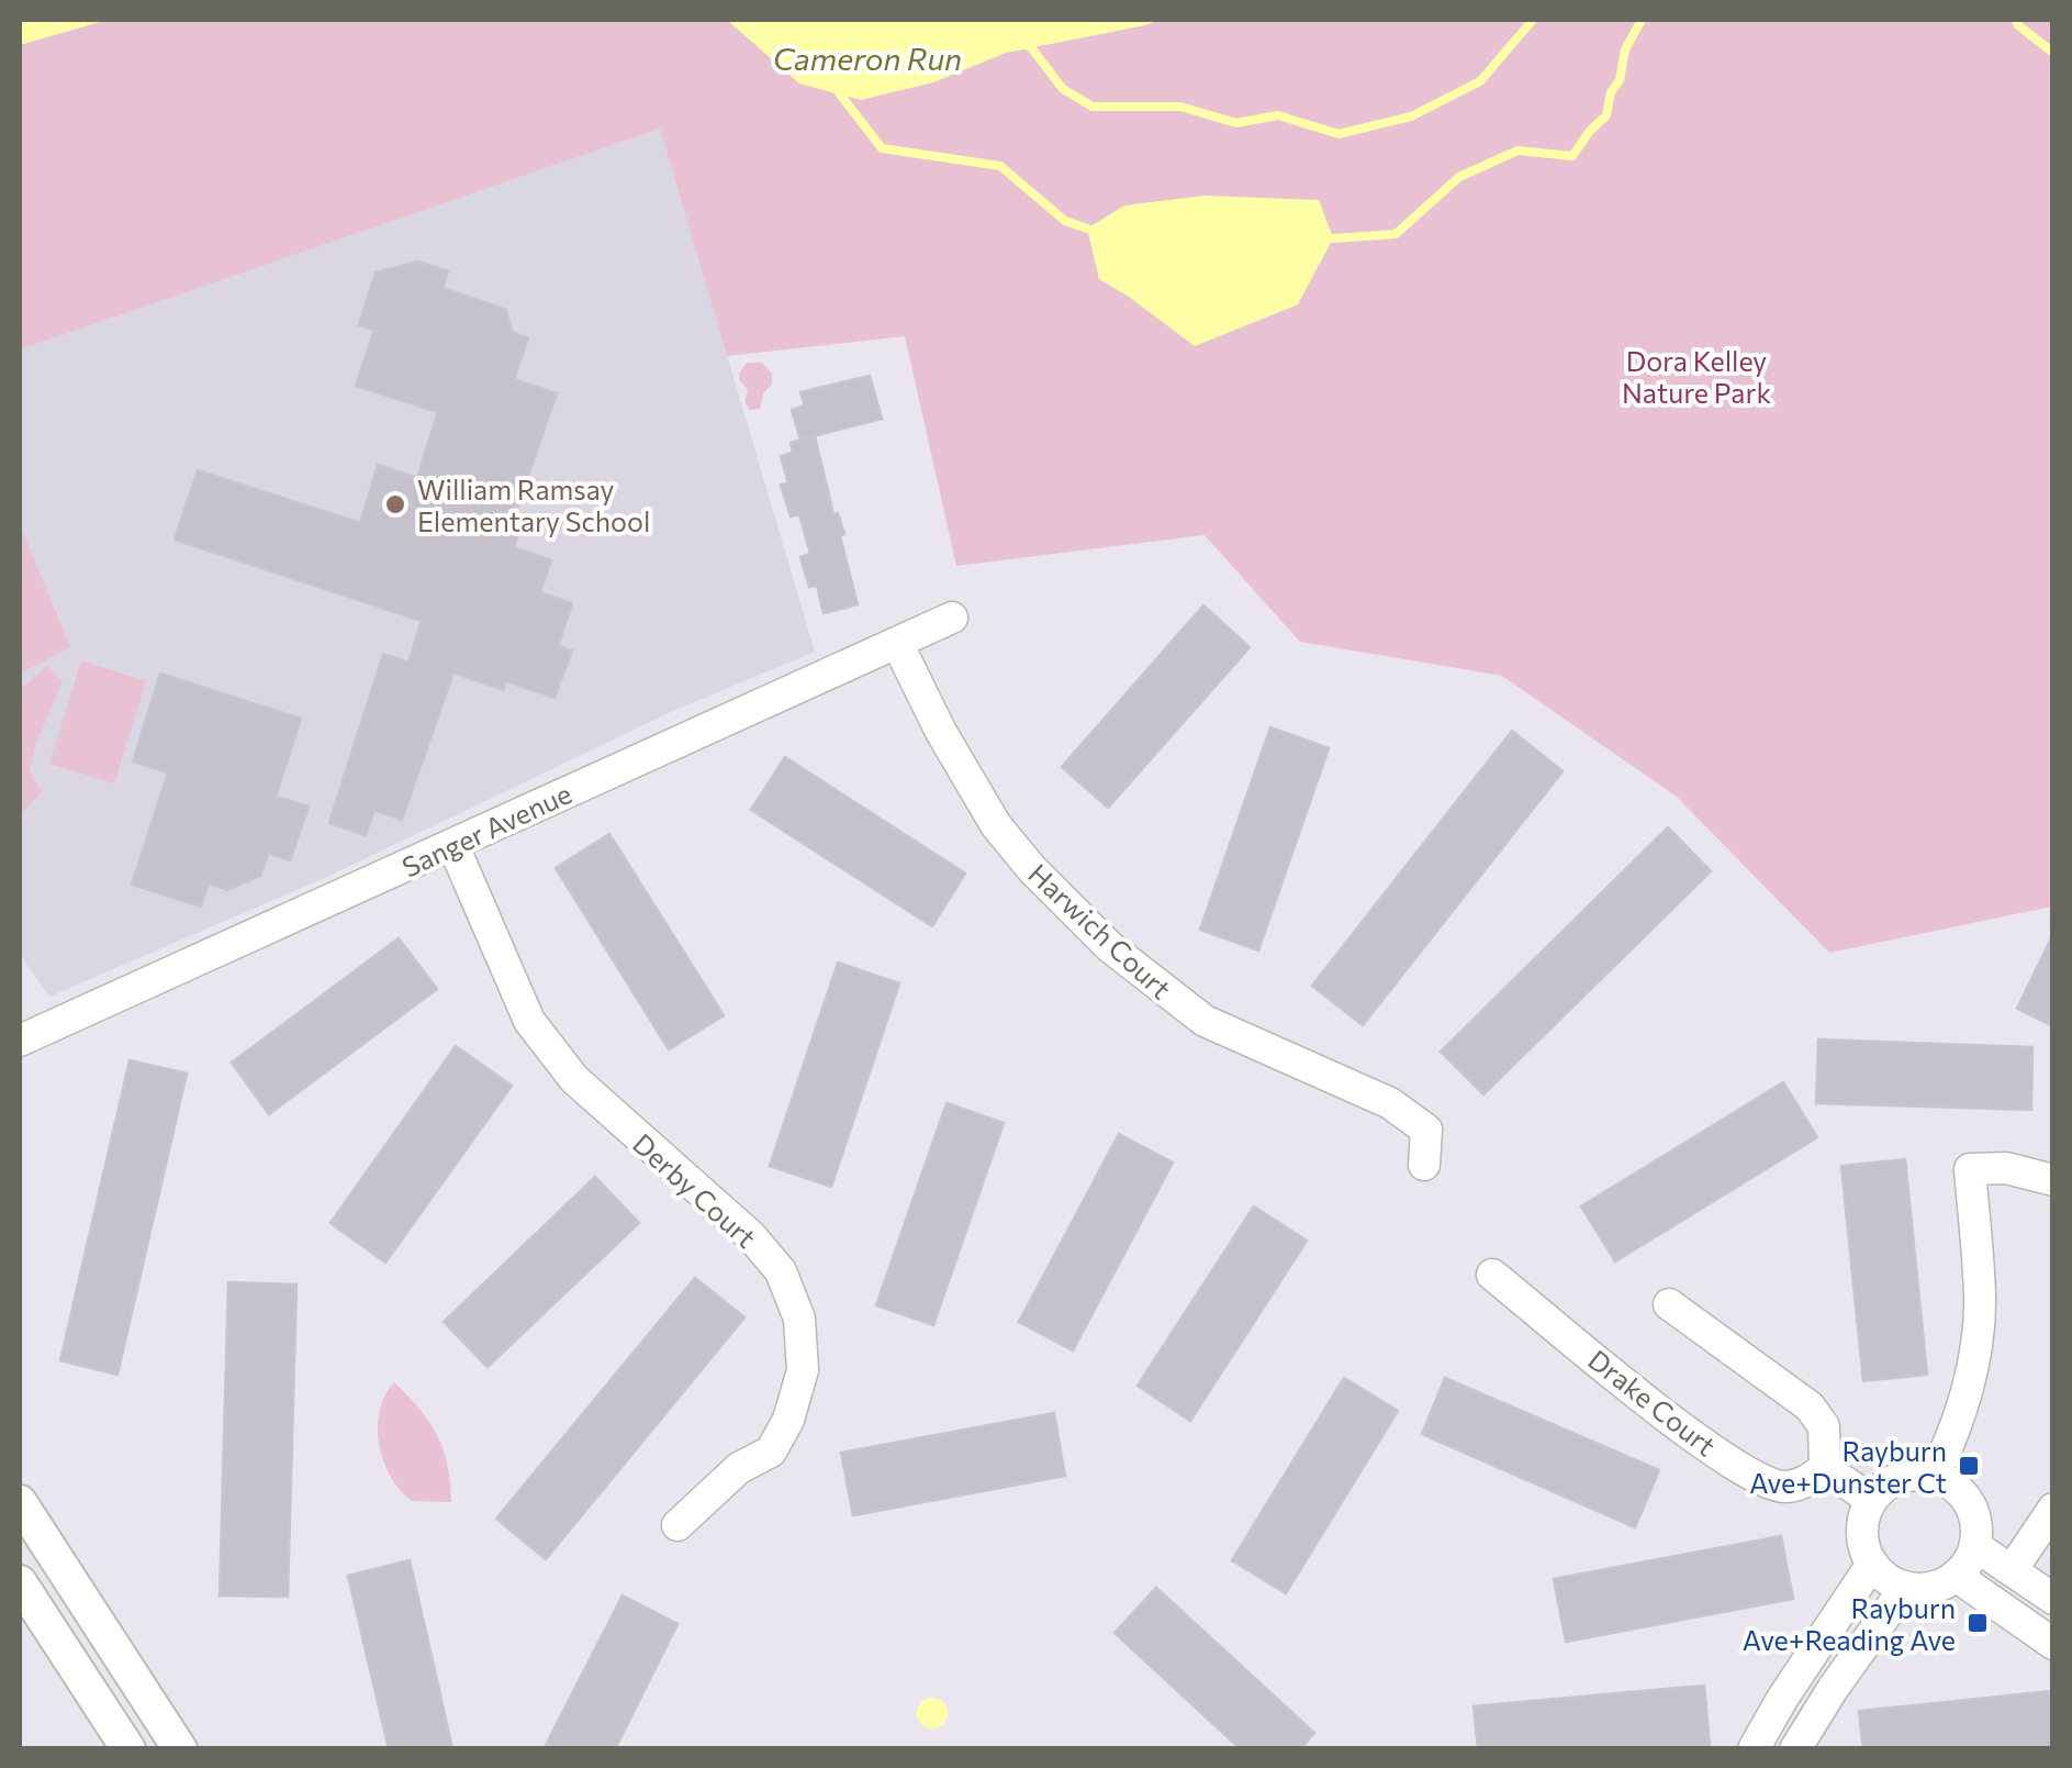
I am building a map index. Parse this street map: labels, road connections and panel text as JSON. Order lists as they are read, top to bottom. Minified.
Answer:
{"streets":{"street":["Sanger Avenue","Harwich Court","Derby Court","Drake Court"]},"crossings":[["Sanger Avenue","Harwich Court"],["Sanger Avenue","Derby Court"]],"water":["Cameron Run"],"parks":["Dora Kelley Nature Park"],"places":{"other":["William Ramsay Elementary School"],"transit":["Rayburn Ave+Dunster Ct","Rayburn Ave+Reading Ave"]}}
